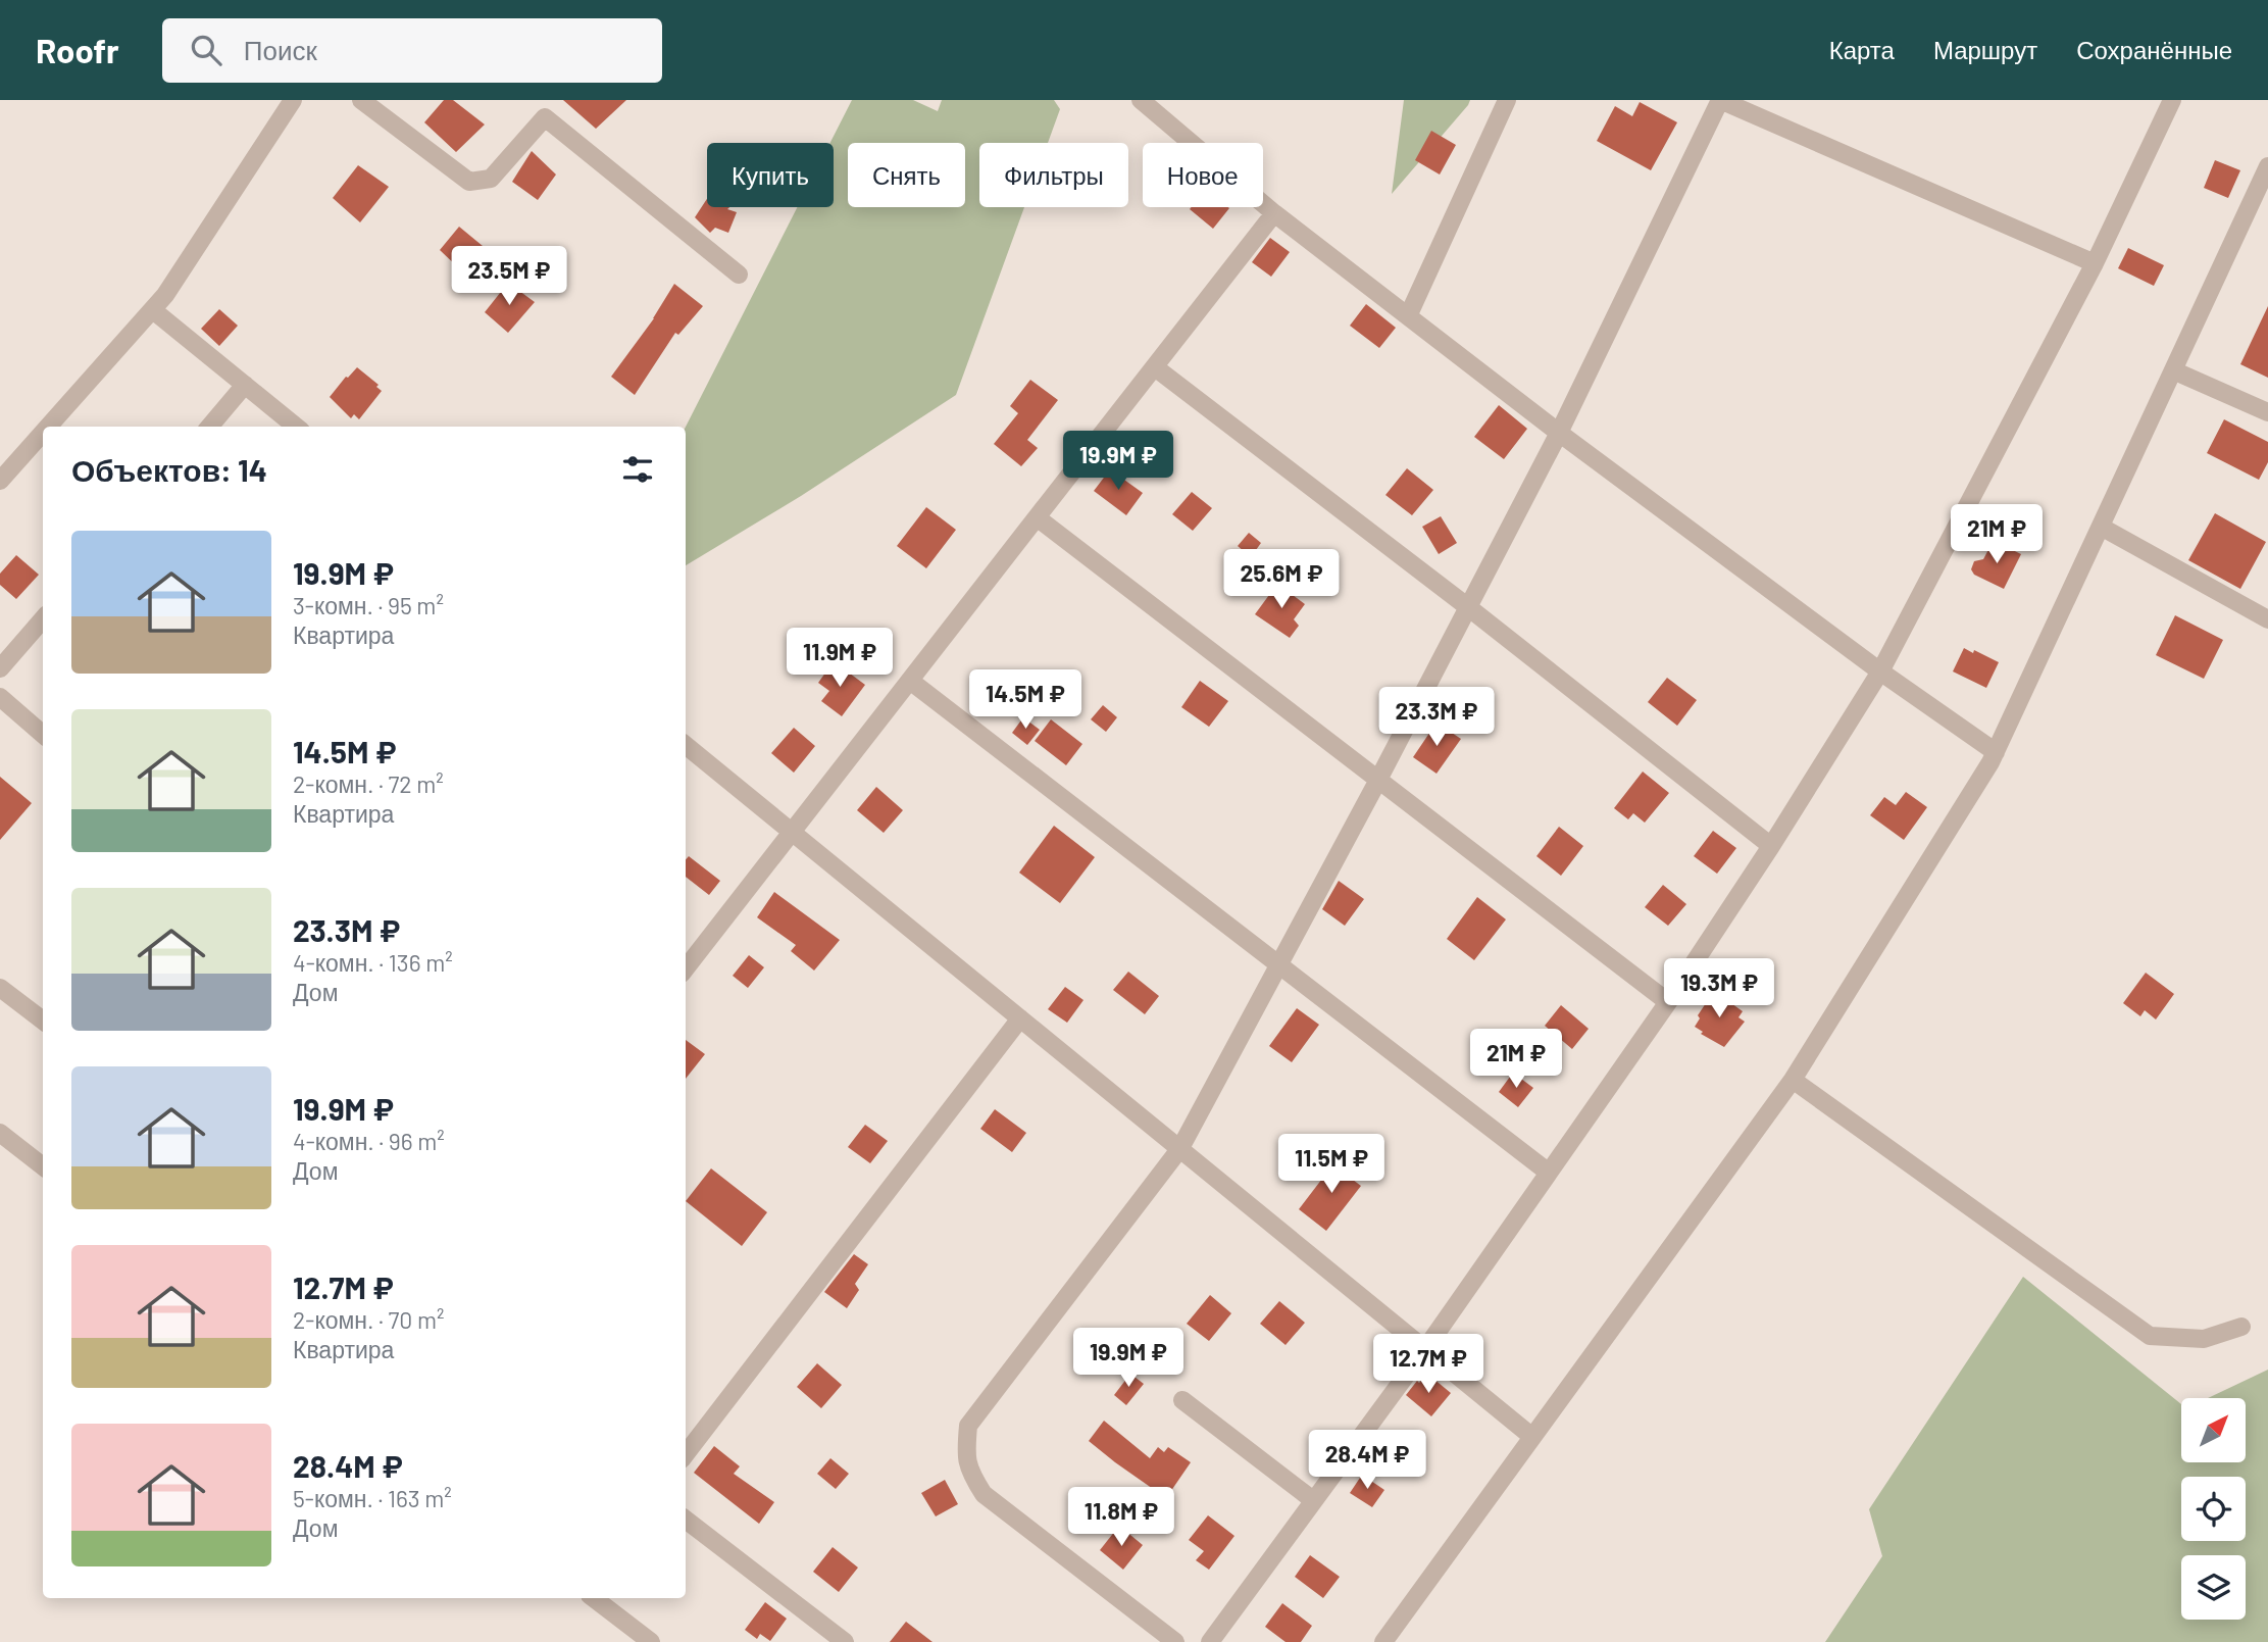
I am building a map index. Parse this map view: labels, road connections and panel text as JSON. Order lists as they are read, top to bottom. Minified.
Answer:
{"north":"top right","page":{"header":"Roofr","search":"Поиск","nav":["Карта","Маршрут","Сохранённые"],"chip":["Купить","Снять","Фильтры","Новое"],"price":["23.5M ₽","19.9M ₽","21M ₽","25.6M ₽","11.9M ₽","14.5M ₽","23.3M ₽","19.3M ₽","21M ₽","11.5M ₽","19.9M ₽","12.7M ₽","28.4M ₽","11.8M ₽"],"heading":"Объектов: 14","list":[{"name":"19.9M ₽","note":"3-комн. · 95 m² · Квартира"},{"name":"14.5M ₽","note":"2-комн. · 72 m² · Квартира"},{"name":"23.3M ₽","note":"4-комн. · 136 m² · Дом"},{"name":"19.9M ₽","note":"4-комн. · 96 m² · Дом"},{"name":"12.7M ₽","note":"2-комн. · 70 m² · Квартира"},{"name":"28.4M ₽","note":"5-комн. · 163 m² · Дом"}]}}
